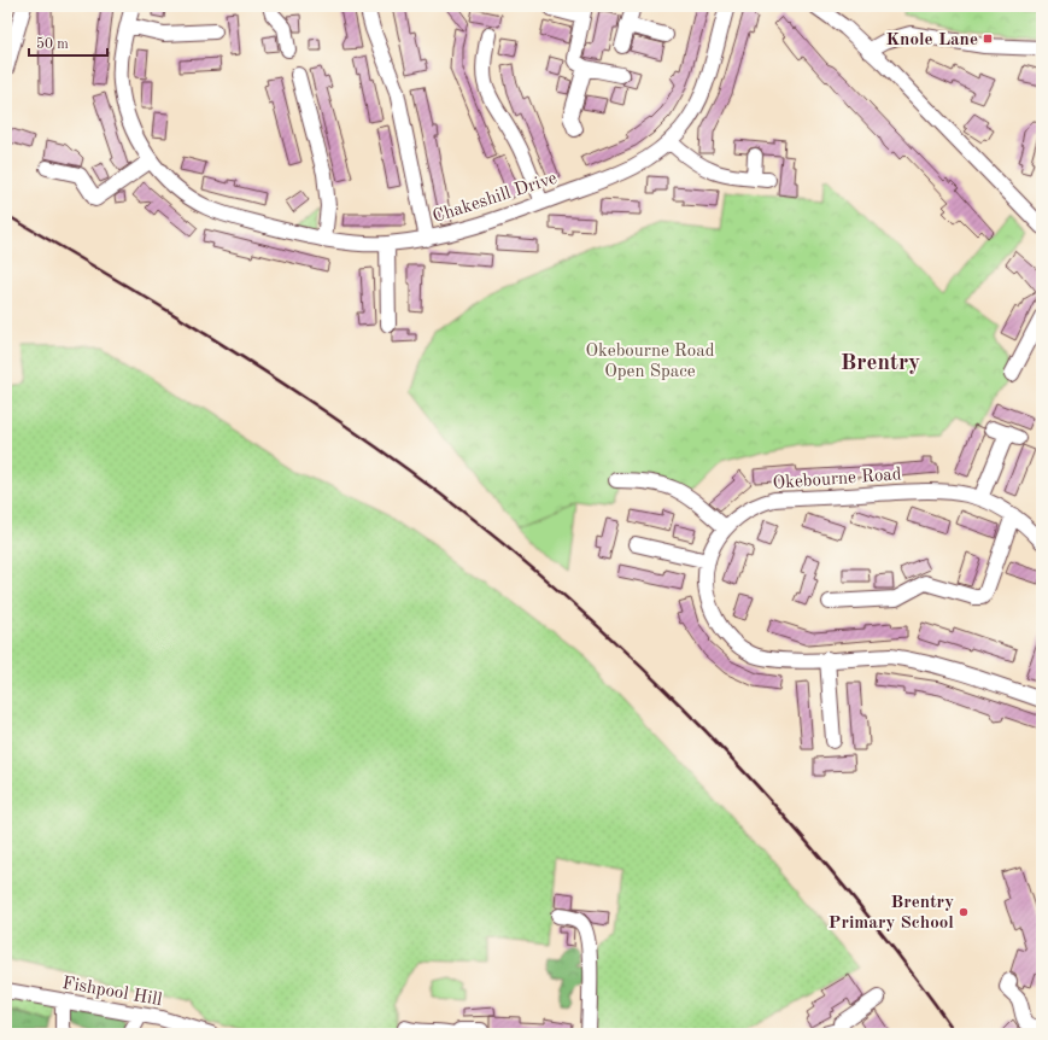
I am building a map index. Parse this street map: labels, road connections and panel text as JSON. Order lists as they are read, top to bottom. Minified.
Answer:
{"streets":{"street":["Chakeshill Drive","Okebourne Road","Fishpool Hill"]},"districts":["Brentry"],"parks":["Okebourne Road Open Space"],"places":{"transit":["Knole Lane"],"other":["Brentry Primary School"]},"scale_bar":"50 m"}
